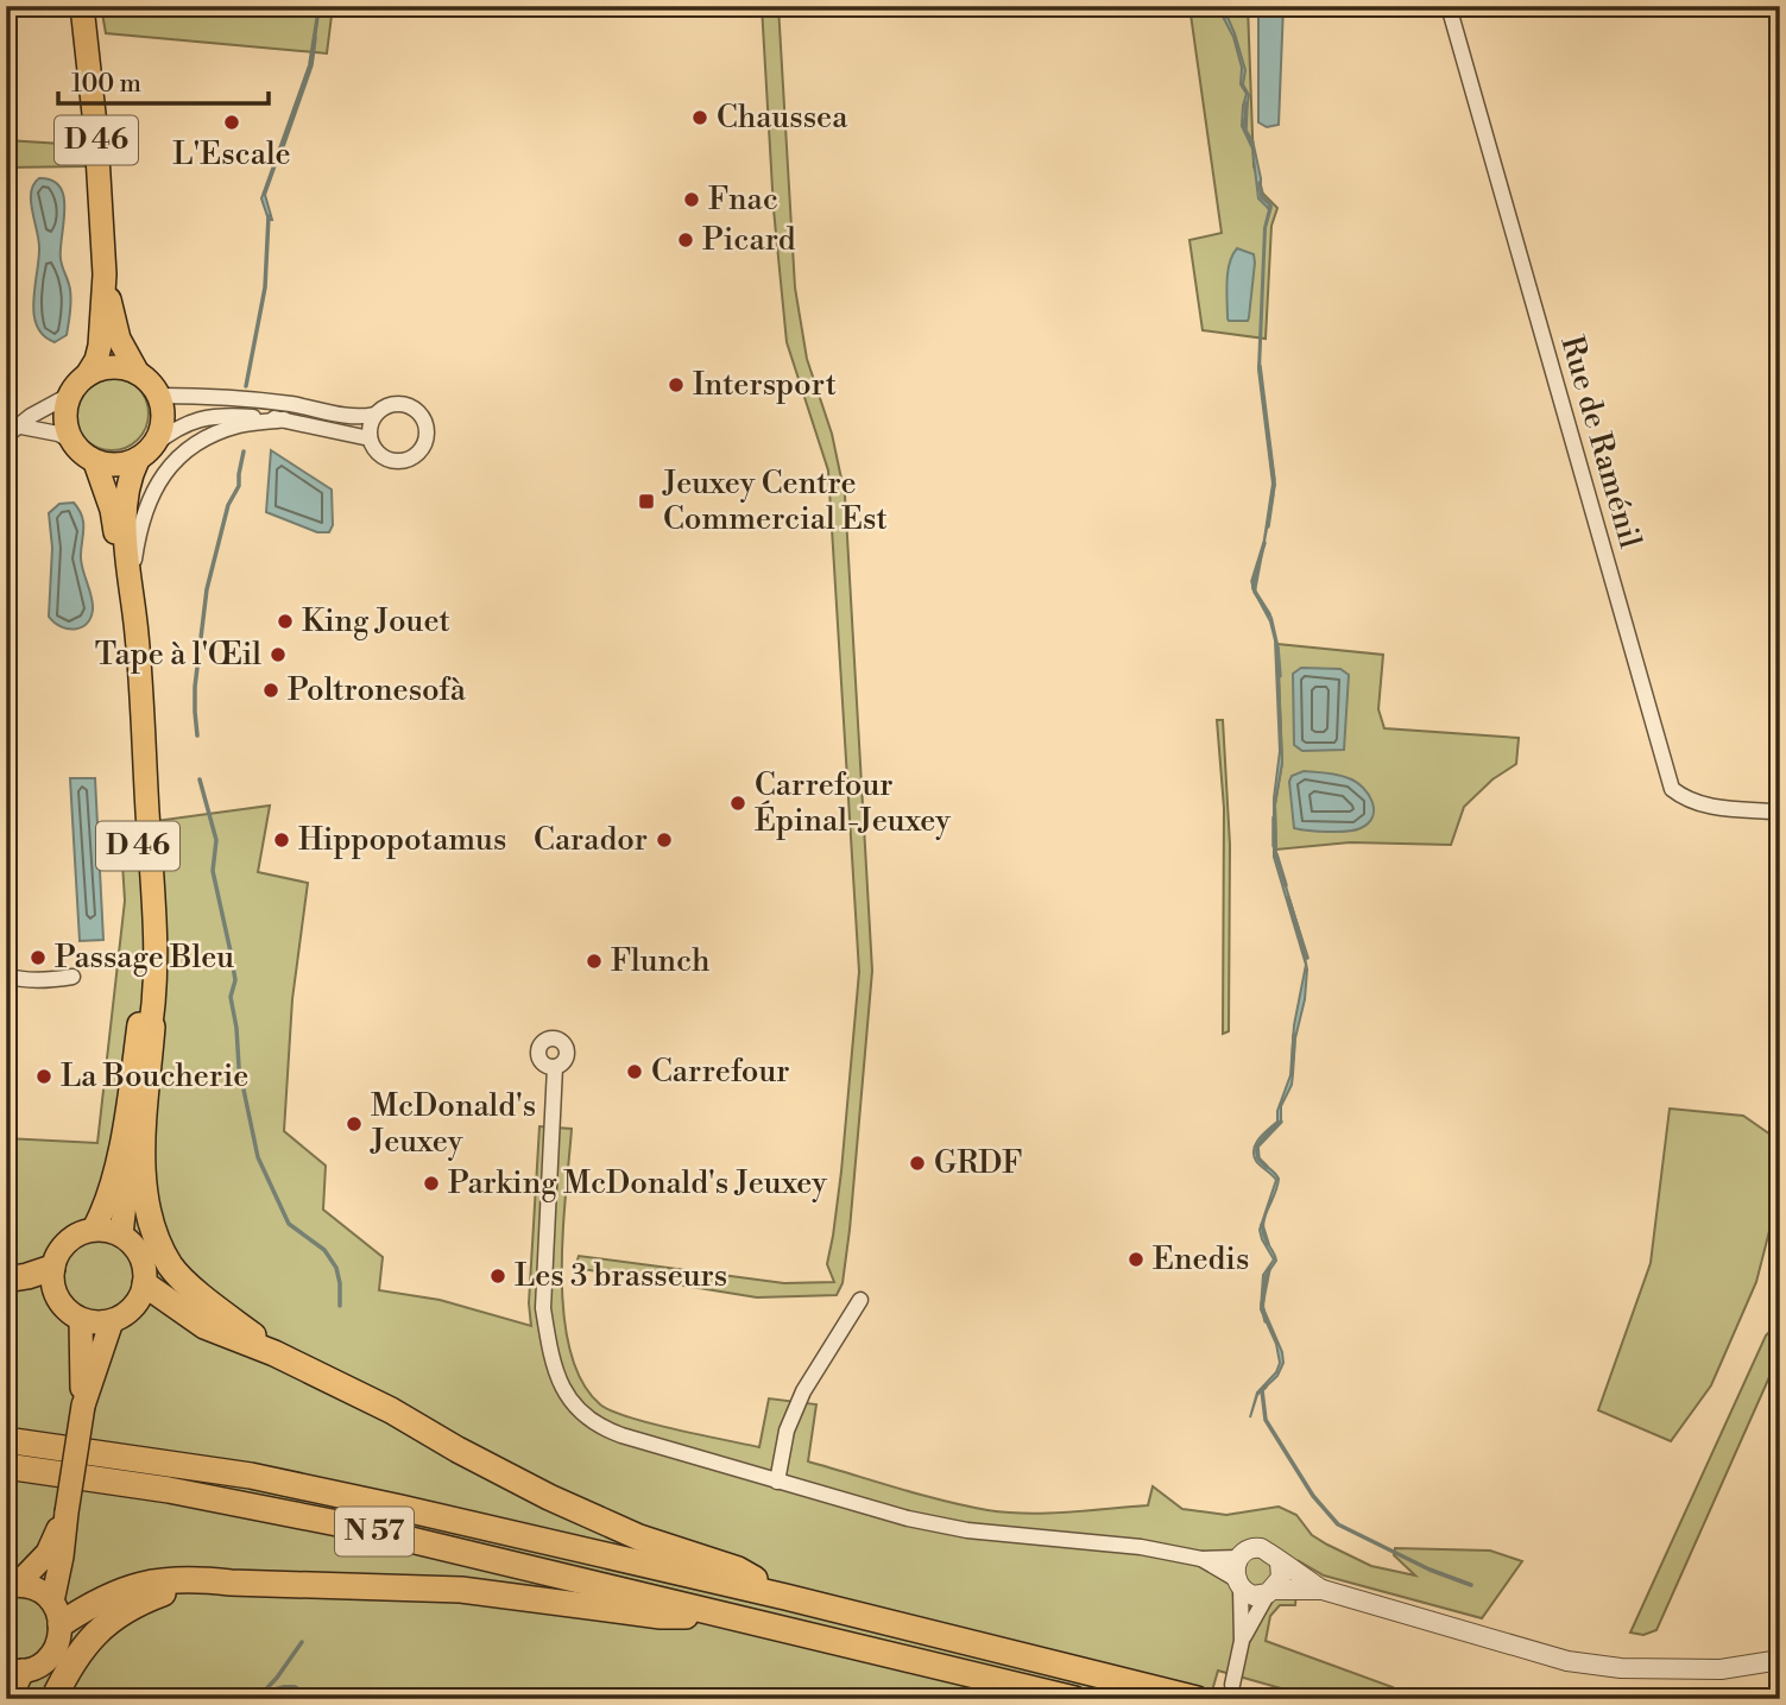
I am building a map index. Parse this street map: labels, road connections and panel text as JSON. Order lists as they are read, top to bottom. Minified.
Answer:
{"streets":{"highway":["N 57"],"main road":["D 46"],"street":["Rue de Raménil"]},"places":{"other":["Chaussea","L'Escale","Fnac","Picard","Intersport","King Jouet","Tape à l'Œil","Poltronesofà","Carrefour Épinal-Jeuxey","Hippopotamus","Carador","Passage Bleu","Flunch","Carrefour","La Boucherie","McDonald's Jeuxey","GRDF","Parking McDonald's Jeuxey","Enedis","Les 3 brasseurs"],"transit":["Jeuxey Centre Commercial Est"]},"scale_bar":"100 m"}
